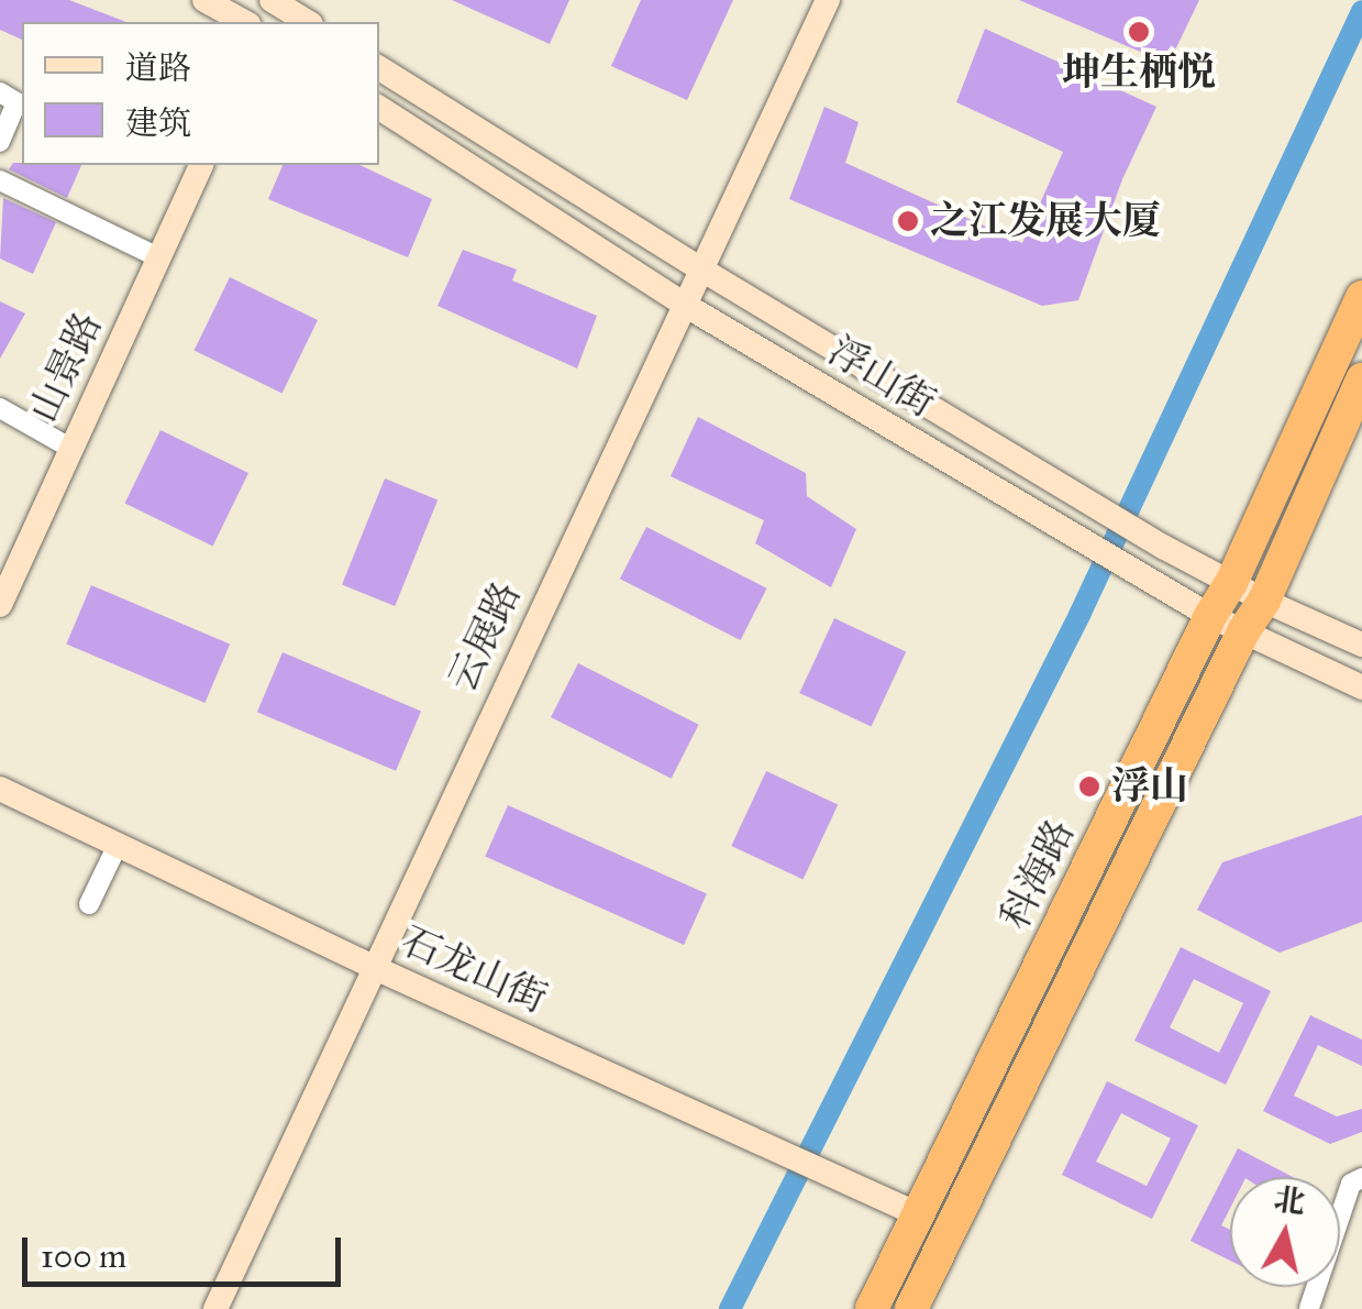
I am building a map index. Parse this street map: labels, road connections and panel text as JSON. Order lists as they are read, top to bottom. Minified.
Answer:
{"streets":{"highway":["科海路"],"street":["山景路","浮山街","云展路","石龙山街"]},"crossings":[["浮山街","云展路"],["浮山街","科海路"],["云展路","石龙山街"],["科海路","石龙山街"]],"places":["坤生栖悦","之江发展大厦","浮山"],"legend":["道路","建筑"],"scale_bar":"100 m","north":"top"}
